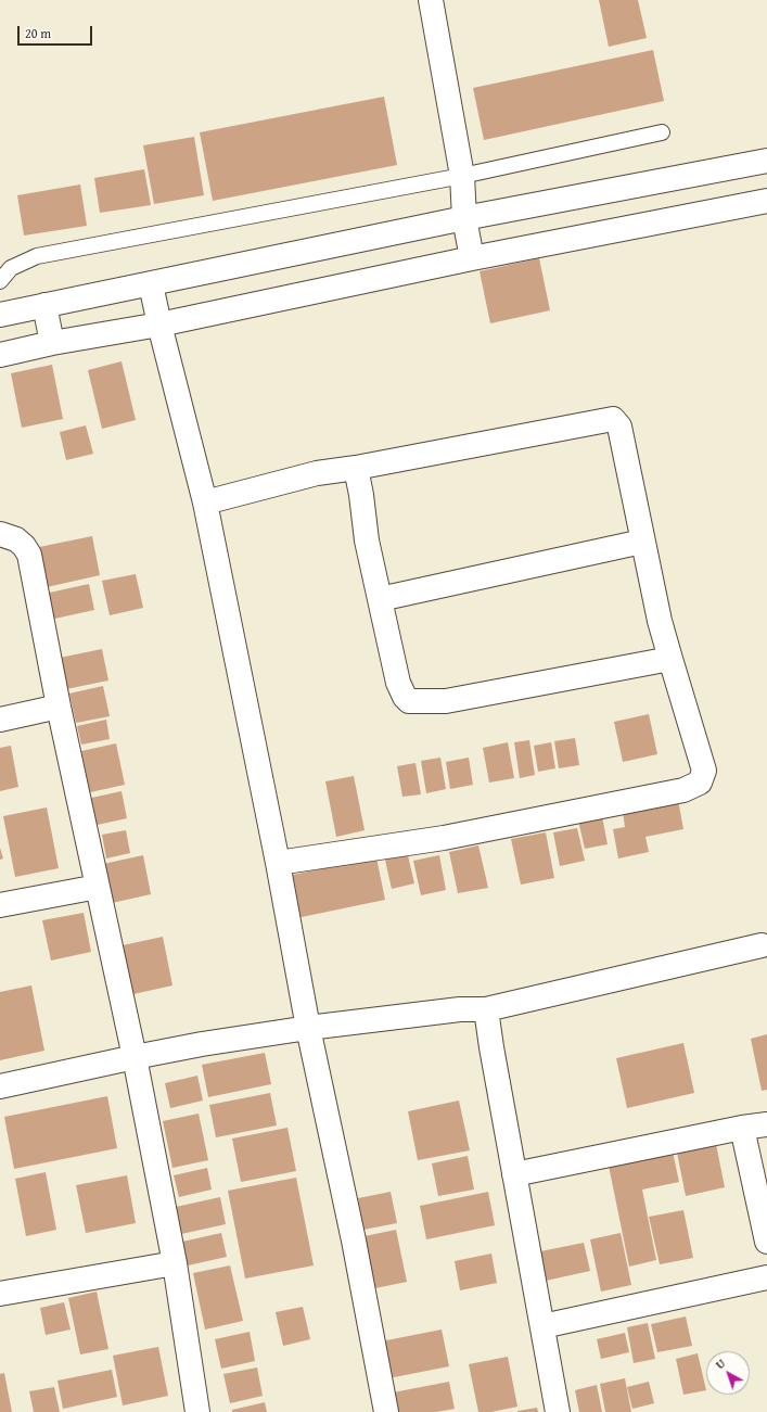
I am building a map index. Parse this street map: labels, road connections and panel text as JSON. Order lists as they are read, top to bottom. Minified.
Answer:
{"scale_bar":"20 m","north":"top left"}
